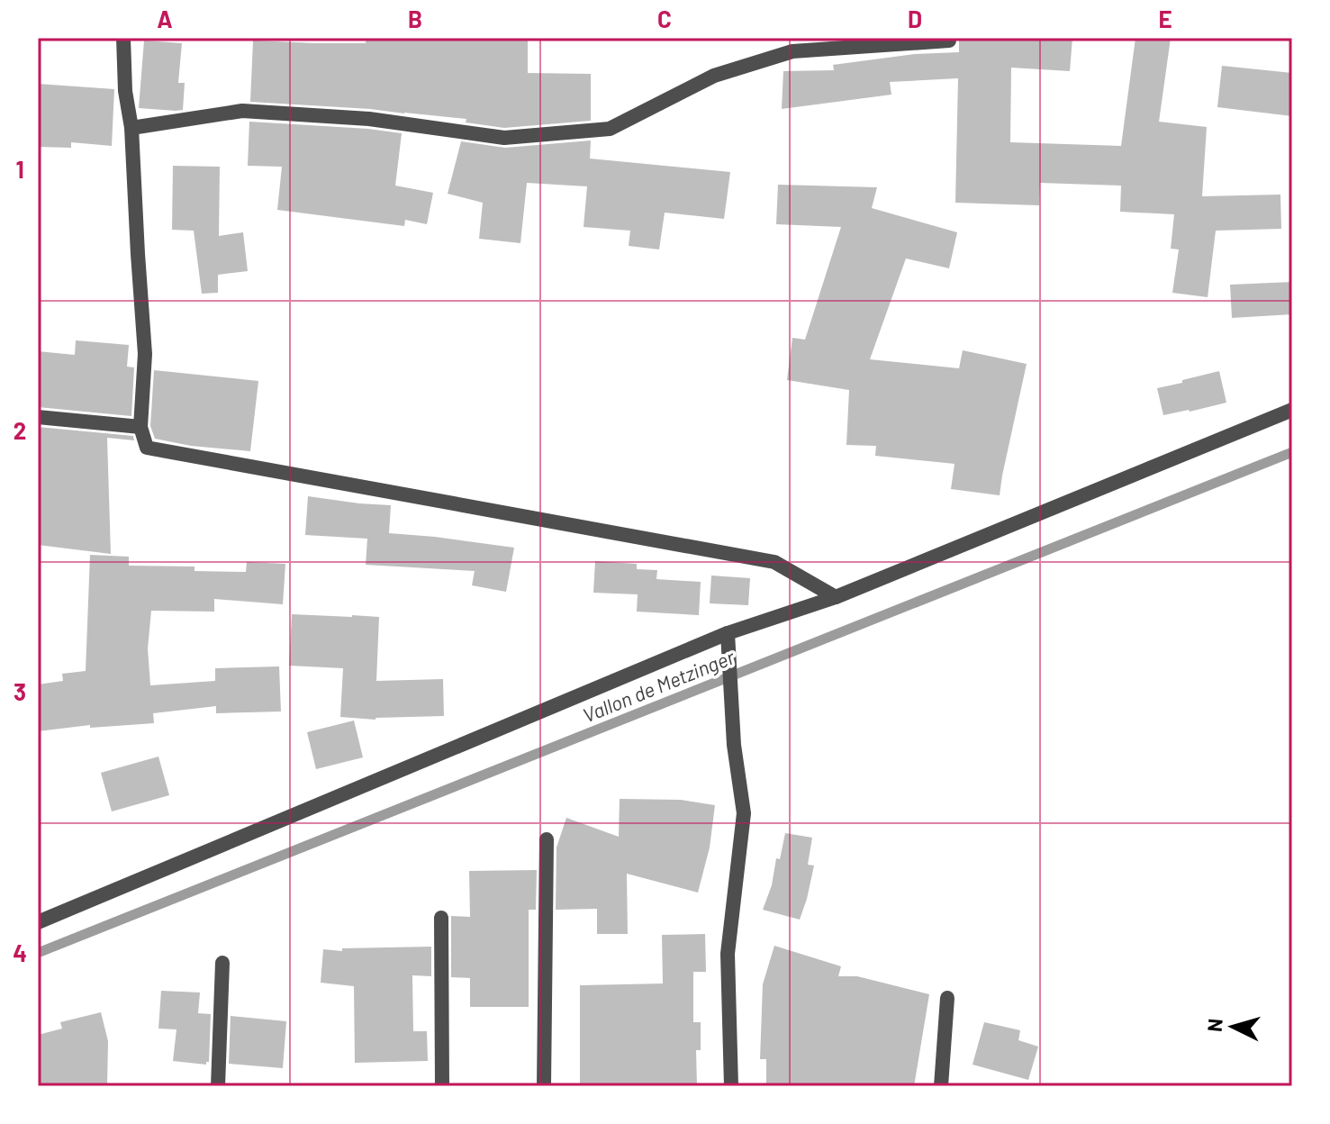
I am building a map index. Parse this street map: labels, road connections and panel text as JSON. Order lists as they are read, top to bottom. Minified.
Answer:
{"water":["Vallon de Metzinger"],"north":"left","grid":{"columns":["A","B","C","D","E"],"rows":["1","2","3","4"]}}
